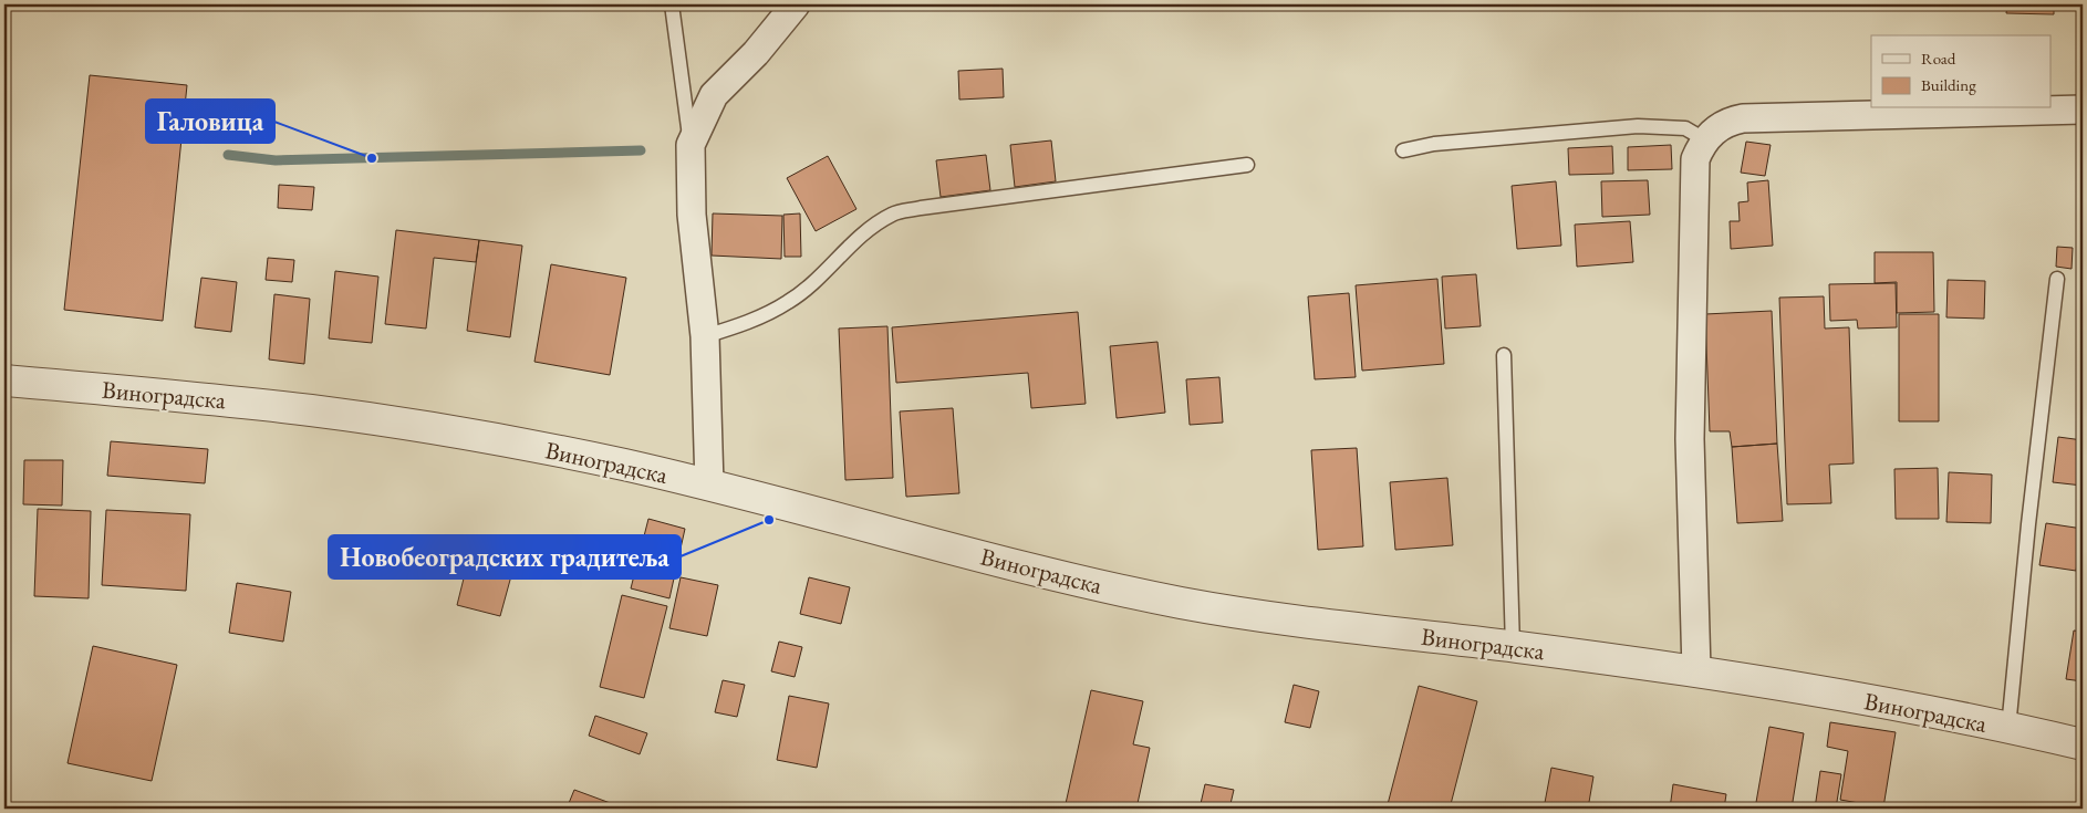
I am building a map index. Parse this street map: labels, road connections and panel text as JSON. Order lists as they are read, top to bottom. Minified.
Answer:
{"streets":{"street":["Виноградска"]},"places":["Галовица","Новобеоградских градитеља"],"legend":["Road","Building"]}
